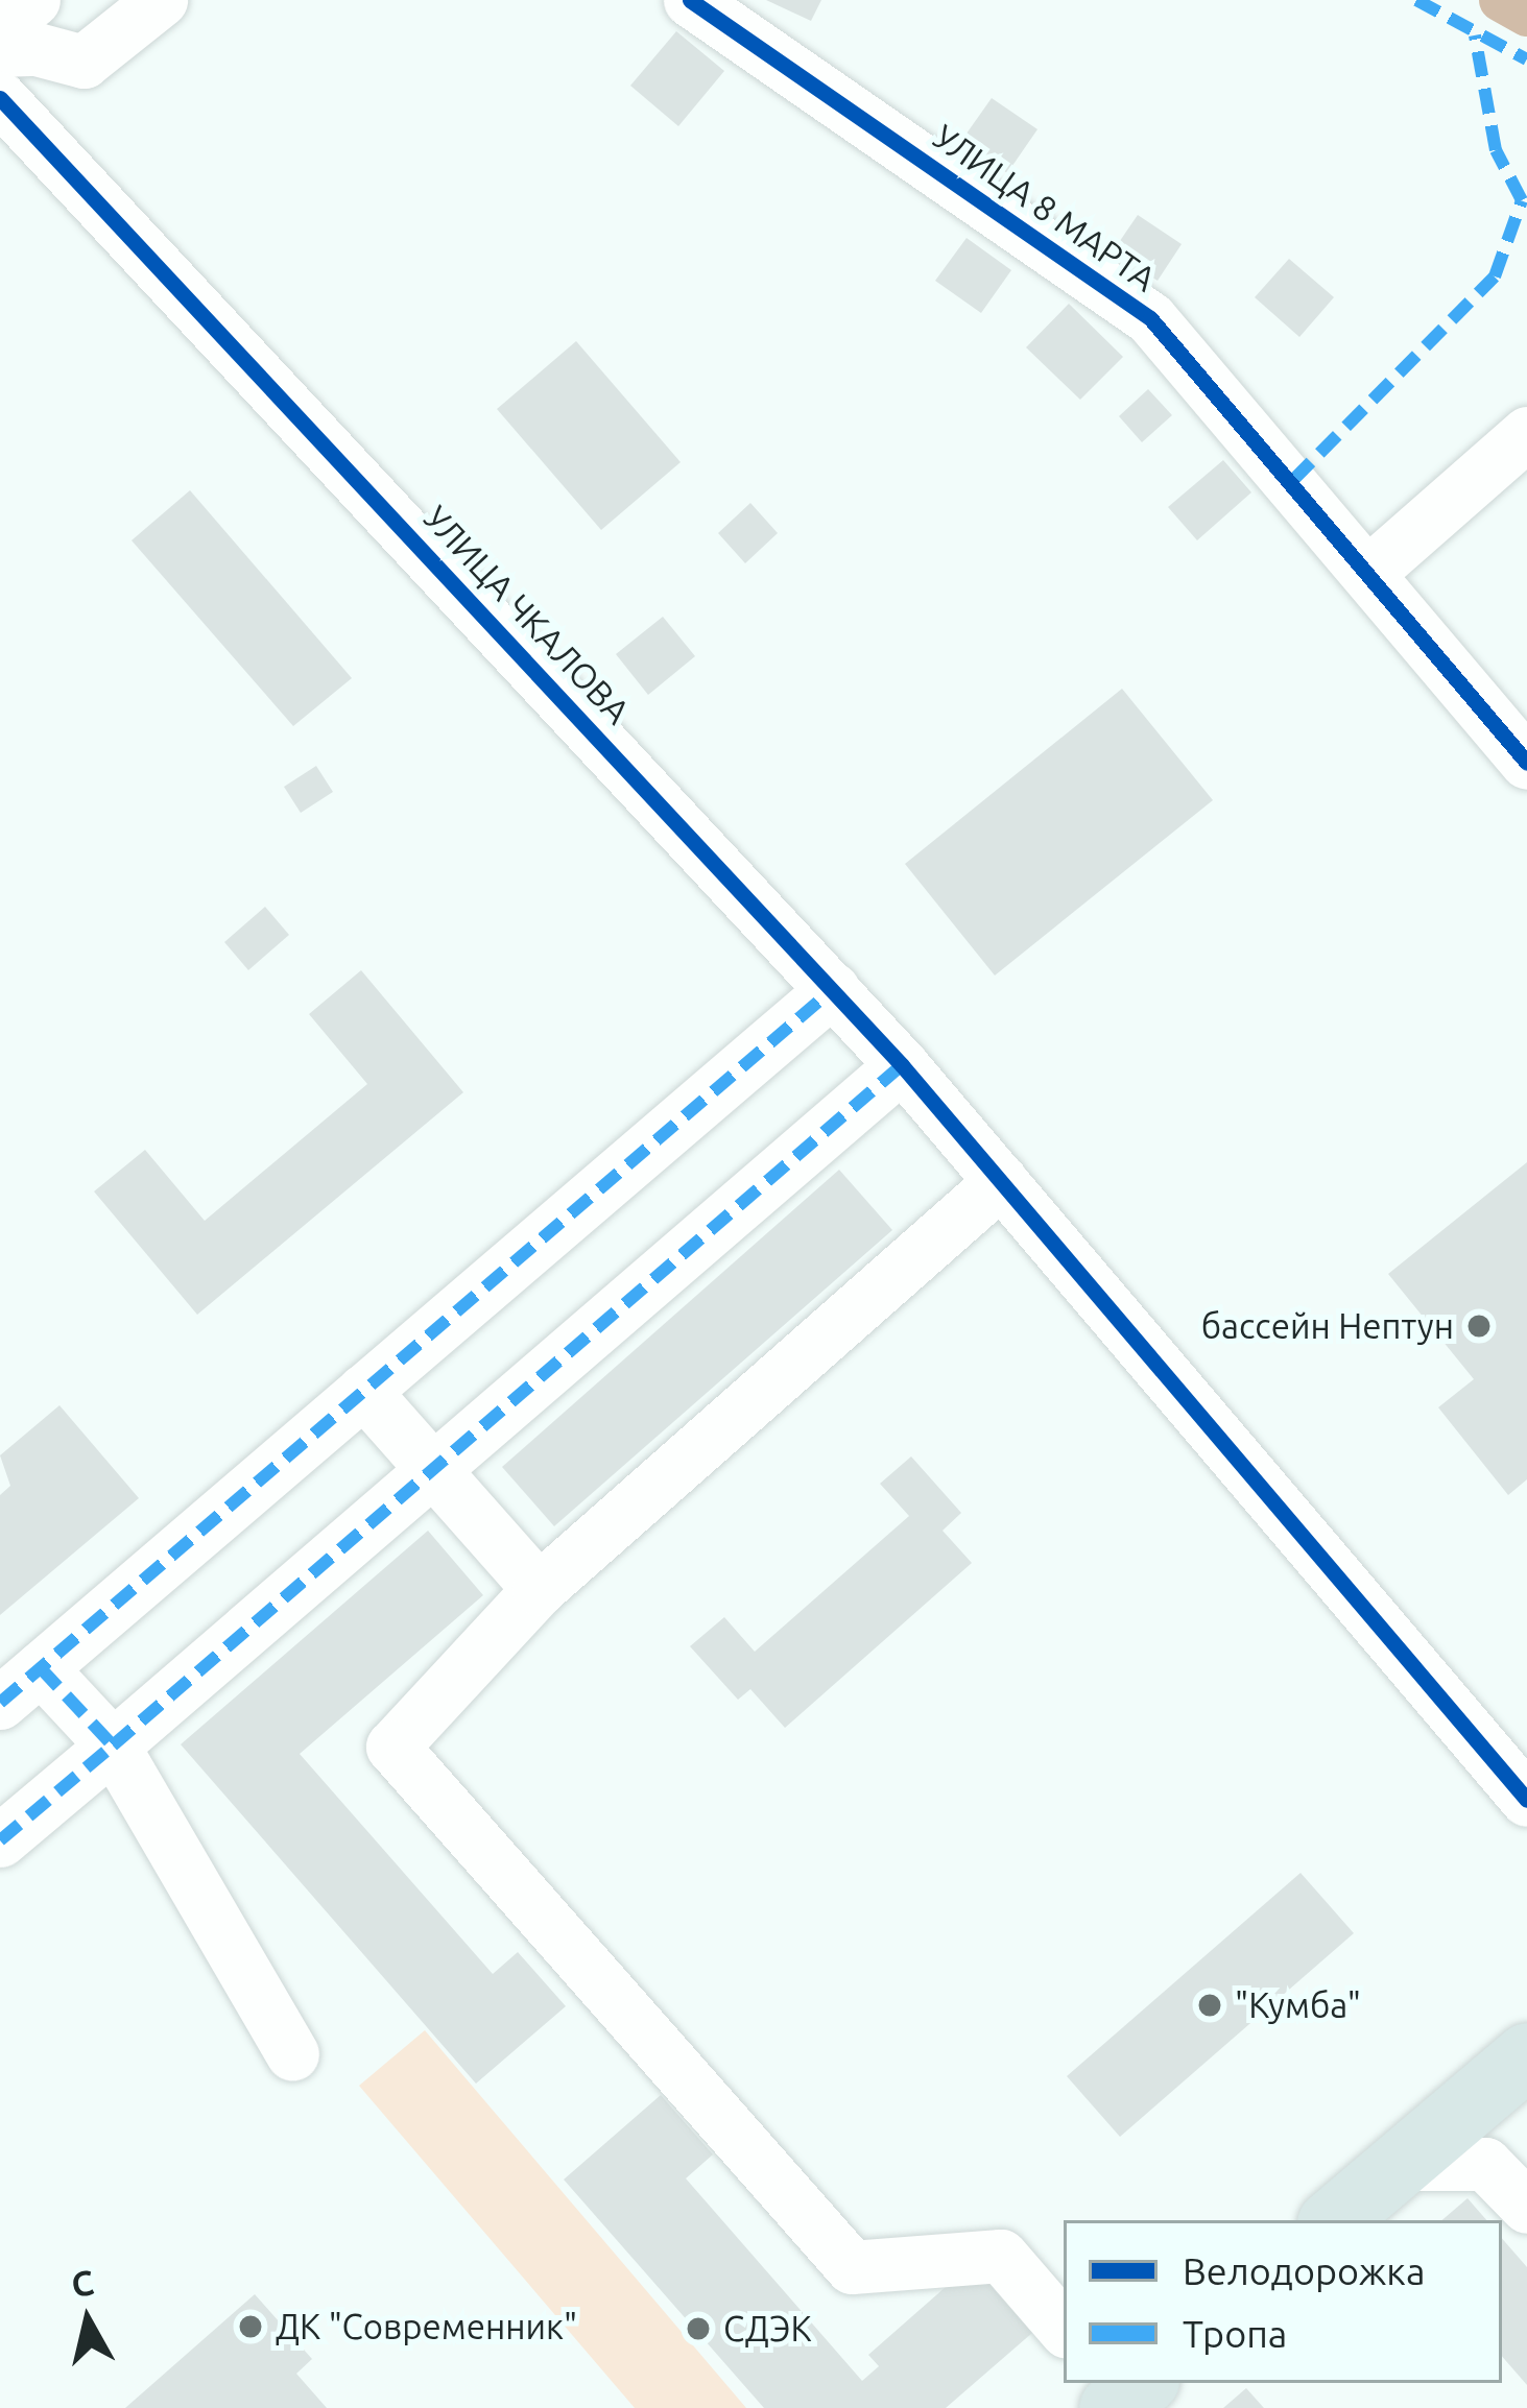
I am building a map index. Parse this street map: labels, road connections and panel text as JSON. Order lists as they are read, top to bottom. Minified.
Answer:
{"streets":{"street":["УЛИЦА 8 МАРТА","УЛИЦА ЧКАЛОВА"]},"places":["бассейн Нептун","\"Кумба\"","ДК \"Современник\"","СДЭК"],"legend":["Велодорожка","Тропа"],"north":"top"}
